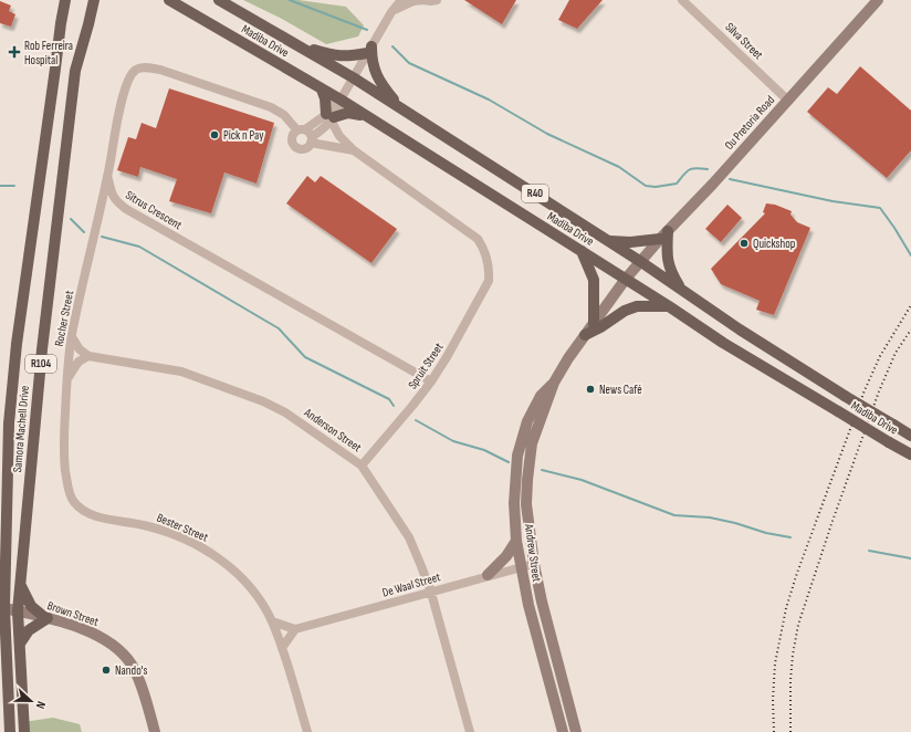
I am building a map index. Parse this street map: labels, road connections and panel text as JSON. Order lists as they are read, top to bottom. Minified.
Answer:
{"streets":{"main road":["Madiba Drive","Ou Pretoria Road","R40","R104","Samora Machell Drive","Andrew Street","Brown Street"],"street":["Silva Street","Sitrus Crescent","Rocher Street","Spruit Street","Anderson Street","Bester Street","De Waal Street"]},"crossings":[["Madiba Drive","Ou Pretoria Road"],["Madiba Drive","Andrew Street"],["Silva Street","Ou Pretoria Road"],["Ou Pretoria Road","Andrew Street"],["Sitrus Crescent","Rocher Street"],["Sitrus Crescent","Spruit Street"],["Rocher Street","Bester Street"],["Spruit Street","Anderson Street"],["Samora Machell Drive","Brown Street"],["Anderson Street","De Waal Street"],["Andrew Street","De Waal Street"]],"places":{"health":["Rob Ferreira Hospital"],"other":["Pick n Pay","Quickshop","News Café","Nando's"]},"north":"right"}
